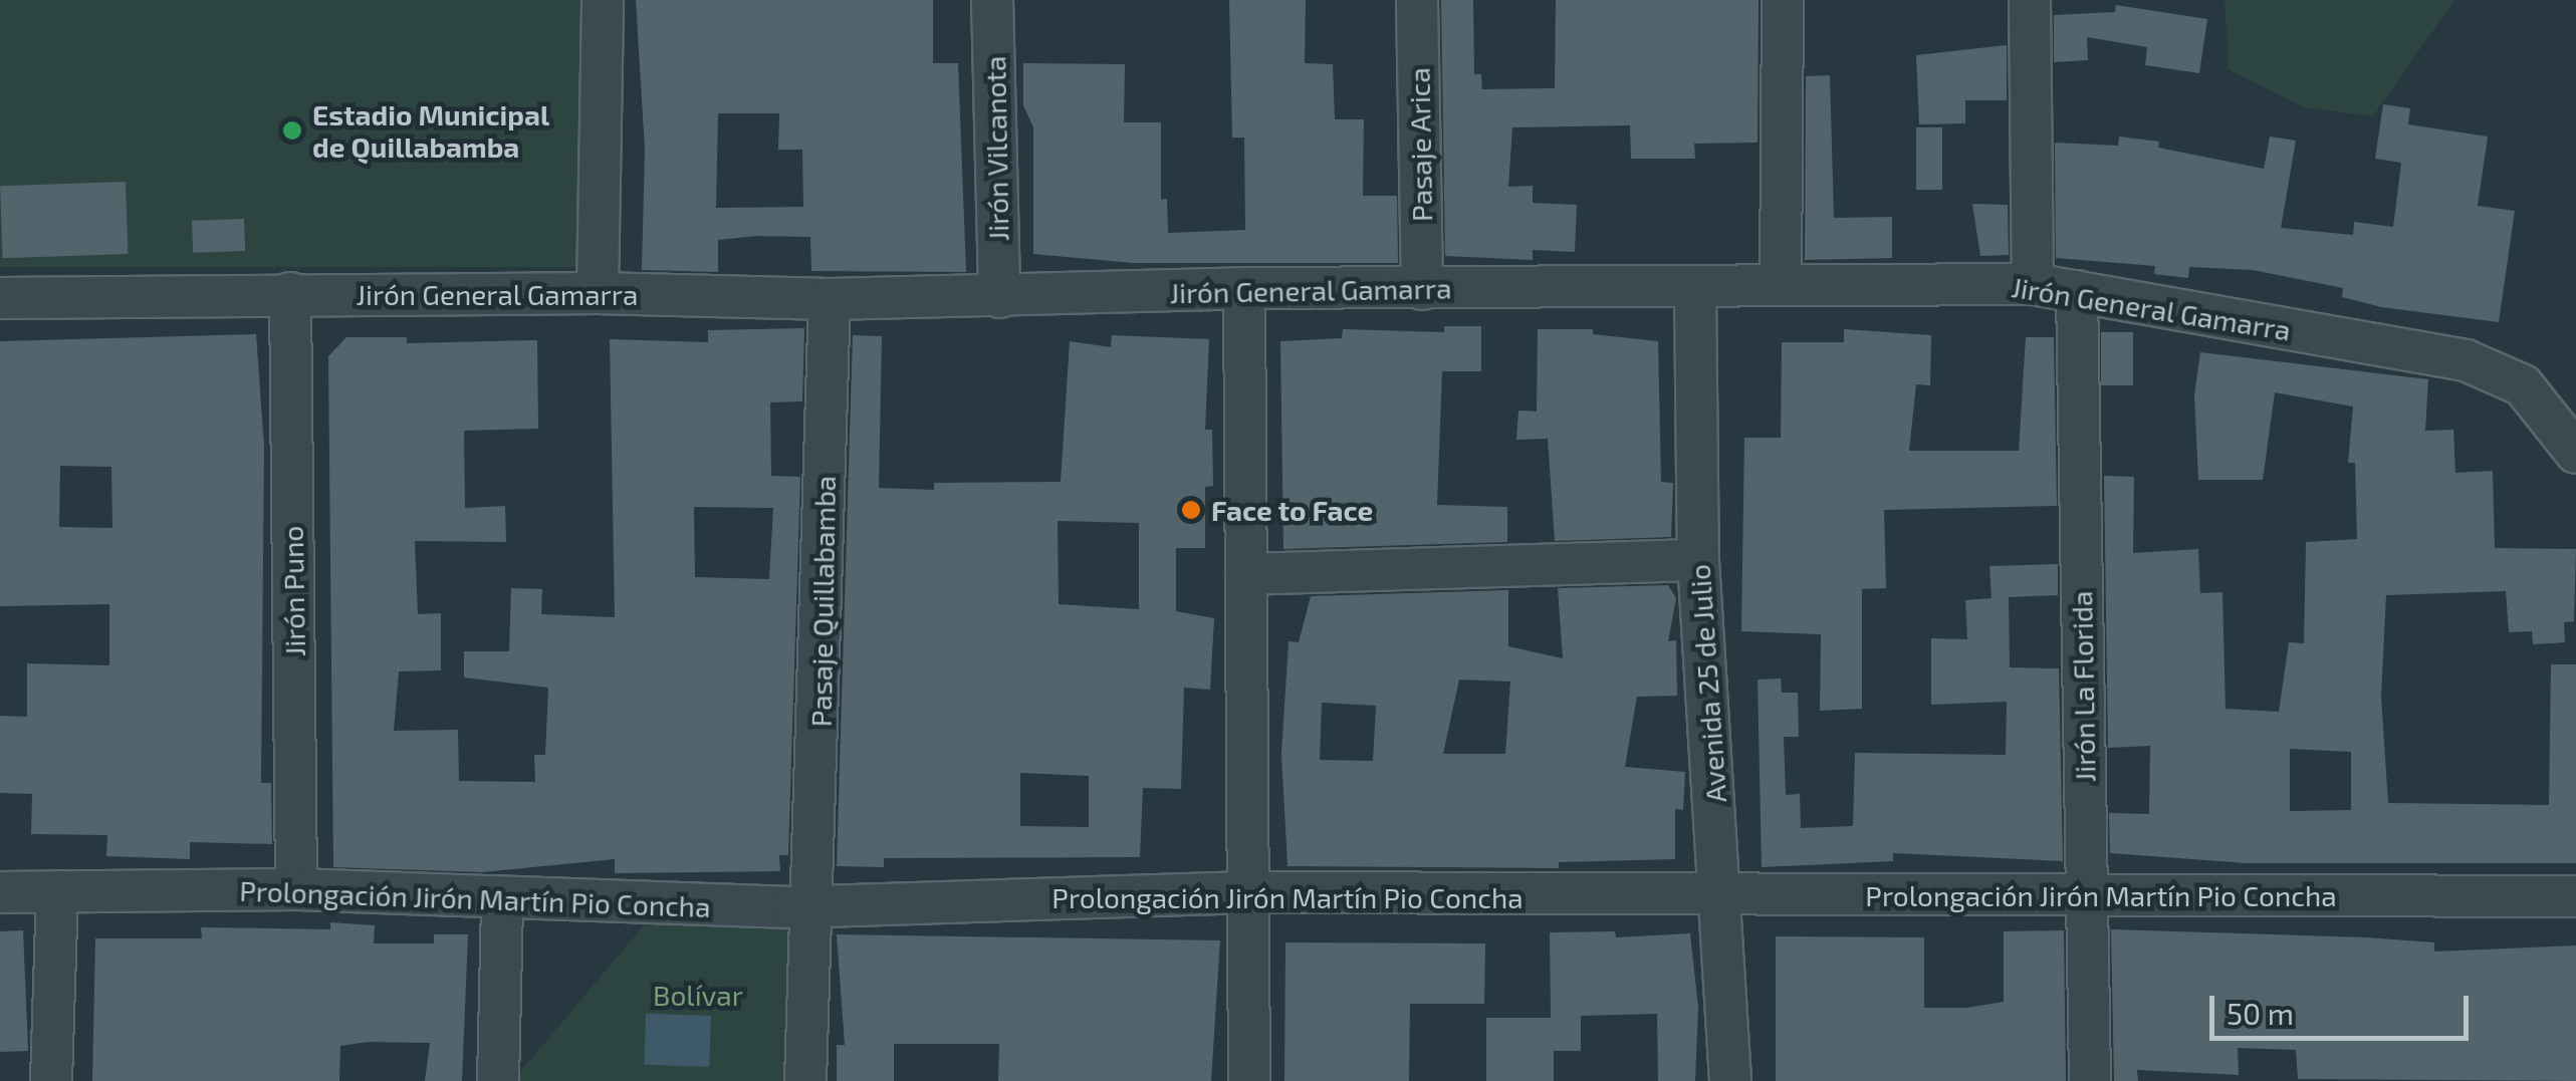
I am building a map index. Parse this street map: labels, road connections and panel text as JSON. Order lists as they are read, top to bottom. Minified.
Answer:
{"streets":{"street":["Pasaje Arica","Jirón Vilcanota","Jirón General Gamarra","Jirón Puno","Pasaje Quillabamba","Avenida 25 de Julio","Jirón La Florida","Prolongación Jirón Martín Pio Concha"]},"crossings":[["Pasaje Arica","Jirón General Gamarra"],["Jirón Vilcanota","Jirón General Gamarra"],["Jirón General Gamarra","Jirón Puno"],["Jirón General Gamarra","Pasaje Quillabamba"],["Jirón General Gamarra","Avenida 25 de Julio"],["Jirón General Gamarra","Jirón La Florida"],["Jirón Puno","Prolongación Jirón Martín Pio Concha"],["Pasaje Quillabamba","Prolongación Jirón Martín Pio Concha"],["Avenida 25 de Julio","Prolongación Jirón Martín Pio Concha"],["Jirón La Florida","Prolongación Jirón Martín Pio Concha"]],"parks":["Bolívar"],"places":["Estadio Municipal de Quillabamba","Face to Face"],"scale_bar":"50 m"}
